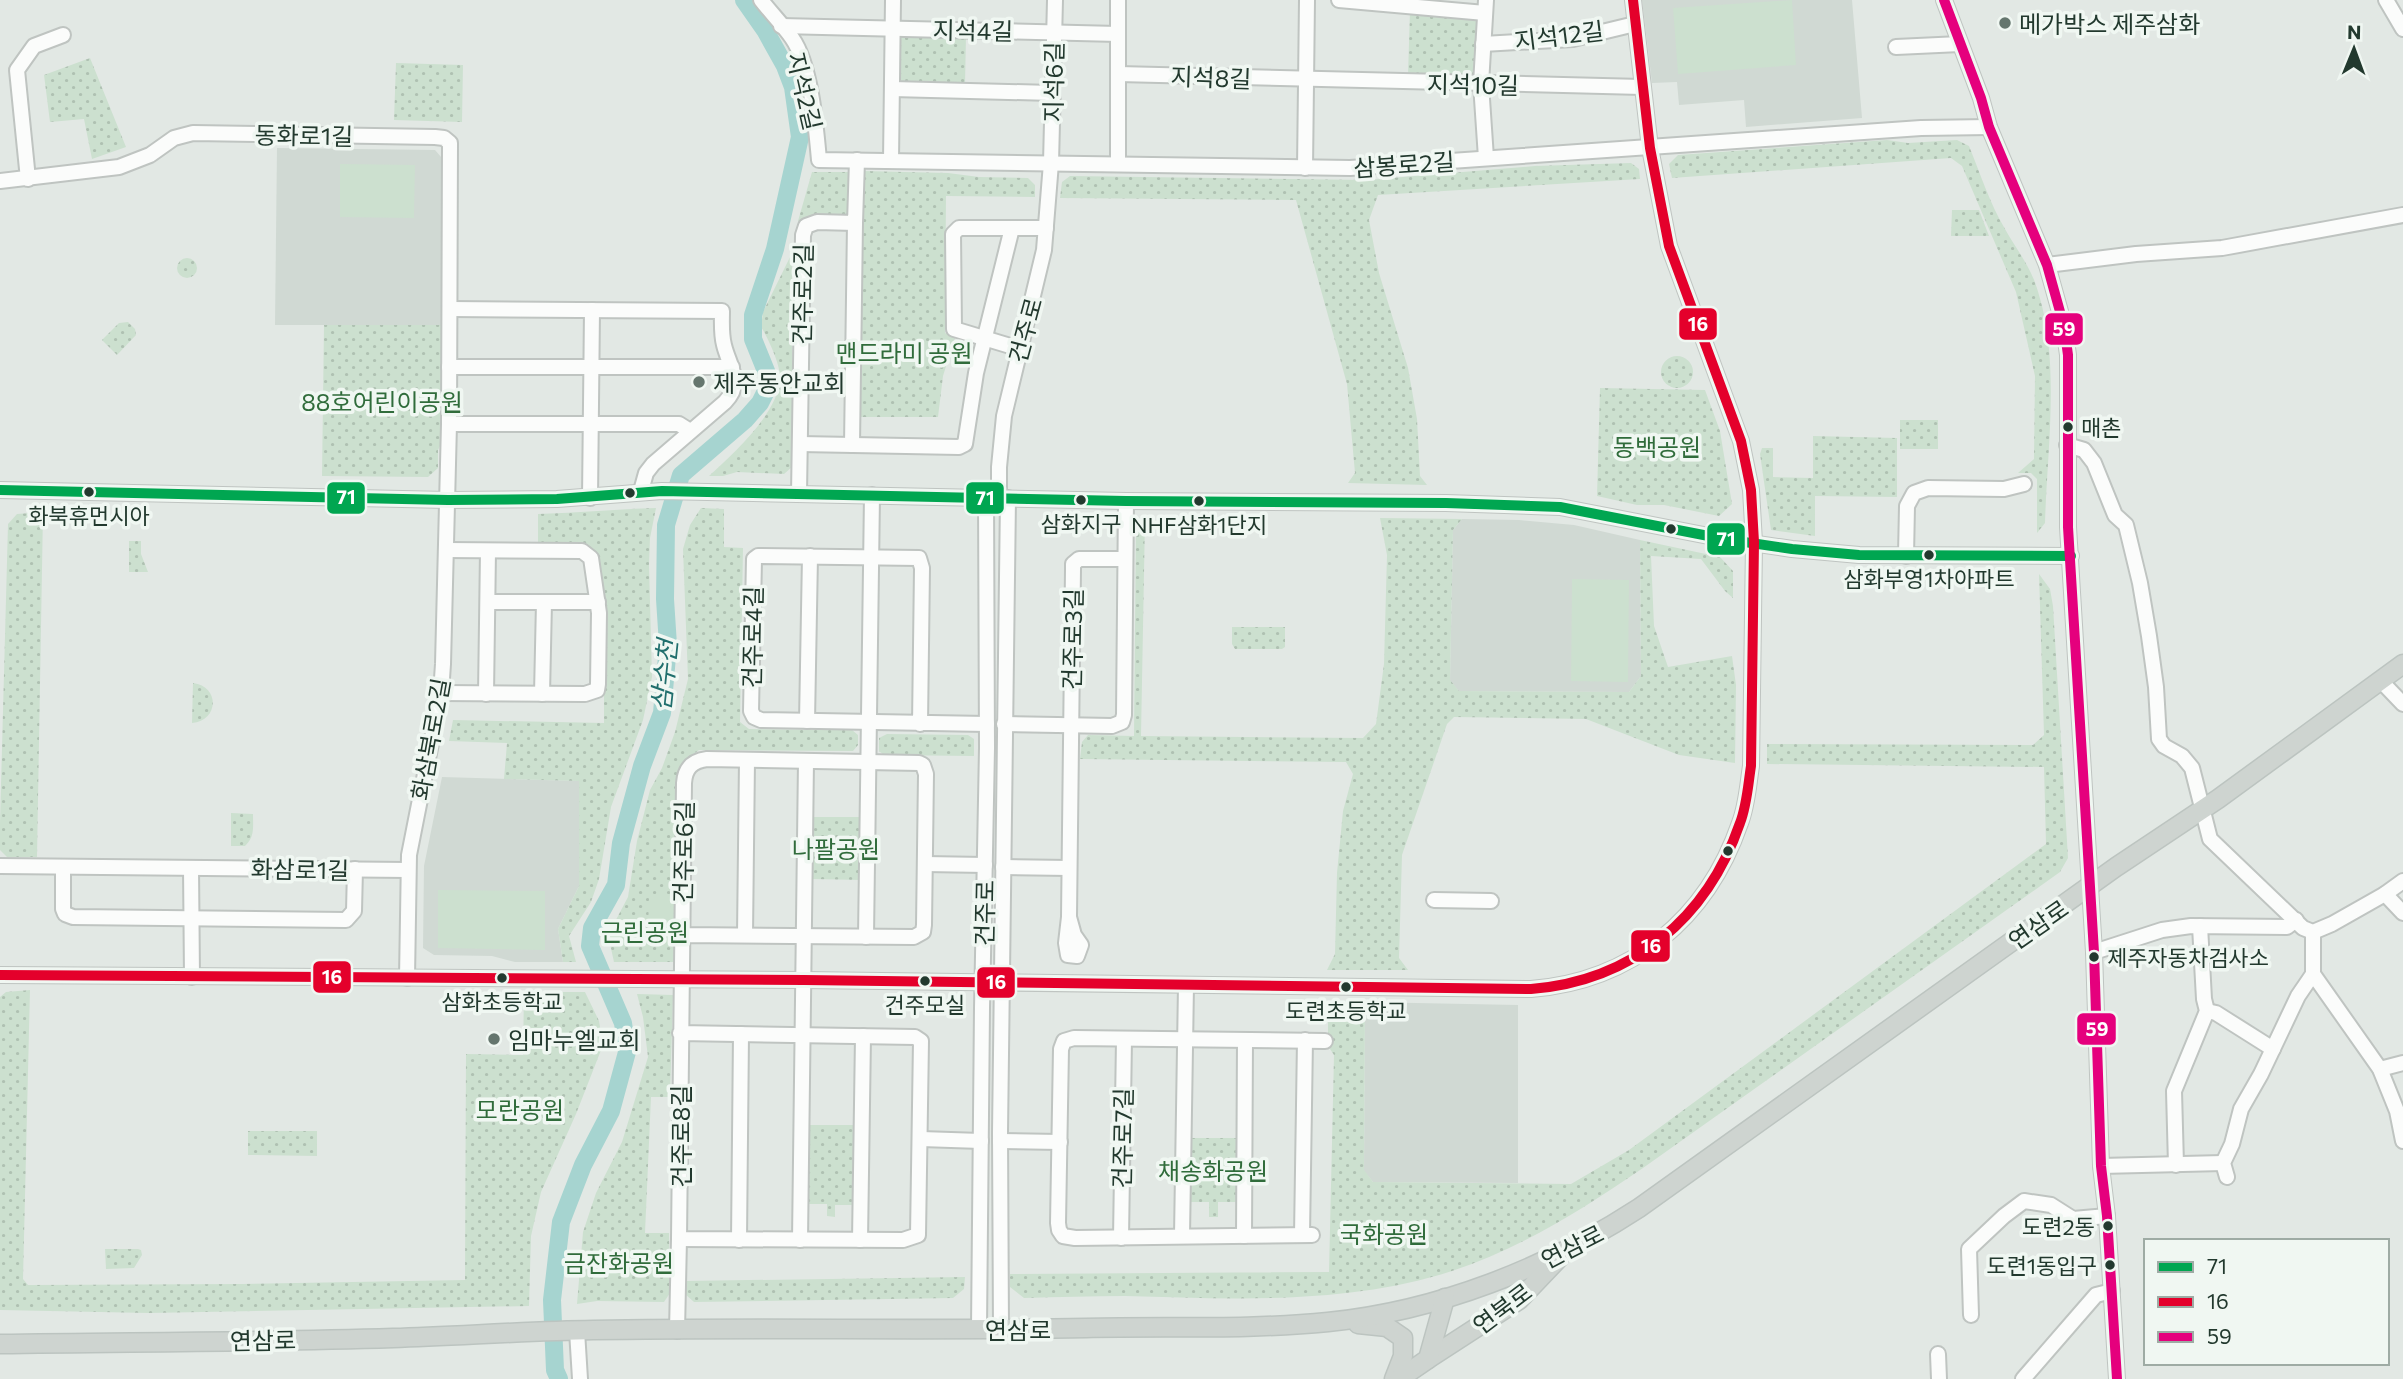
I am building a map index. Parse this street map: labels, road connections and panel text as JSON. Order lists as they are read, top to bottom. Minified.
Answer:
{"streets":{"main road":["연삼로","연북로"],"street":["지석4길","지석12길","지석8길","지석6길","지석10길","지석2길","동화로1길","삼봉로2길","건주로2길","건주로","건주로4길","건주로3길","화삼북로2길","건주로6길","화삼로1길","건주로8길","건주로7길"]},"crossings":[["지석4길","지석6길"],["지석4길","지석2길"],["지석12길","지석10길"],["지석12길","삼봉로2길"],["지석8길","지석10길"],["지석6길","삼봉로2길"],["지석6길","건주로"],["지석2길","삼봉로2길"],["동화로1길","화삼북로2길"],["삼봉로2길","건주로"],["건주로","건주로4길"],["건주로","건주로3길"],["건주로","연삼로"],["화삼북로2길","화삼로1길"],["건주로6길","건주로8길"],["연삼로","건주로8길"],["연삼로","연북로"]],"water":["삼수천"],"parks":["맨드라미 공원","88호어린이공원","동백공원","나팔공원","근린공원","모란공원","채송화공원","국화공원","금잔화공원"],"places":["메가박스 제주삼화","제주동안교회","매촌","화북휴먼시아","삼화지구","NHF삼화1단지","삼화부영1차아파트","제주자동차검사소","삼화초등학교","건주모실","도련초등학교","임마누엘교회","도련2동","도련1동입구"],"lines":["transit line 16","transit line 59","transit line 71"],"legend":["71","16","59"],"north":"top"}
